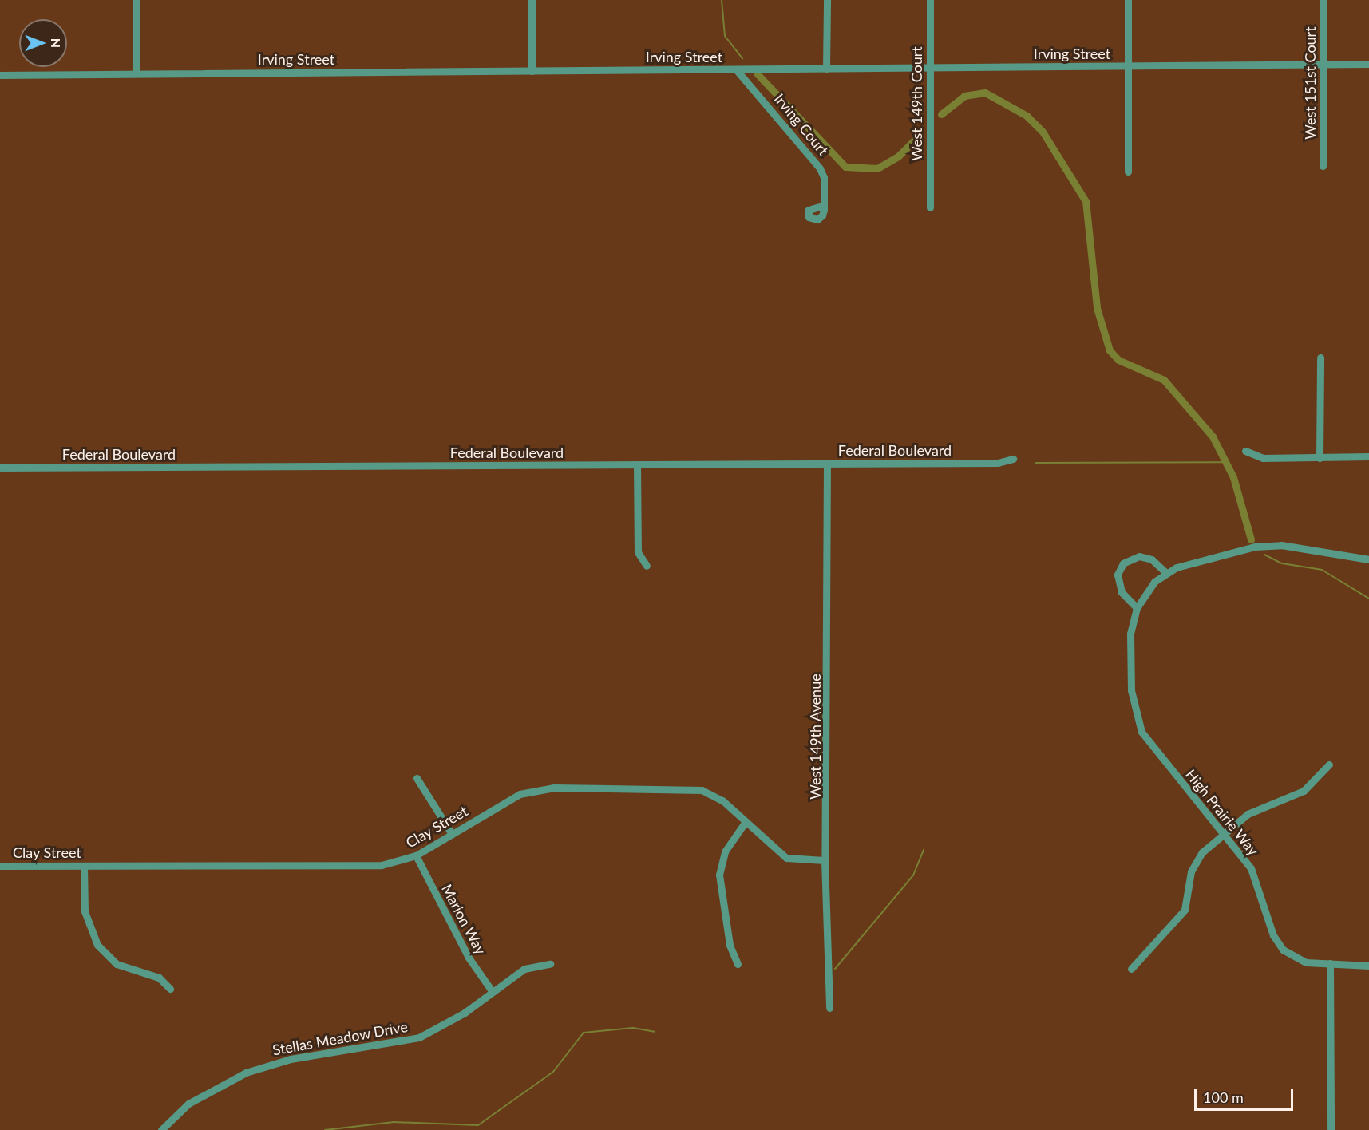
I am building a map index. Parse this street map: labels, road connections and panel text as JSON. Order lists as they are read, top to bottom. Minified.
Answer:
{"streets":{"street":["Irving Street","West 151st Court","West 149th Court","Irving Court","Federal Boulevard","West 149th Avenue","High Prairie Way","Clay Street","Marion Way","Stellas Meadow Drive"]},"crossings":[["Irving Street","West 151st Court"],["Irving Street","West 149th Court"],["Irving Street","Irving Court"],["Federal Boulevard","West 149th Avenue"],["West 149th Avenue","Clay Street"],["Clay Street","Marion Way"],["Marion Way","Stellas Meadow Drive"]],"scale_bar":"100 m","north":"right"}
